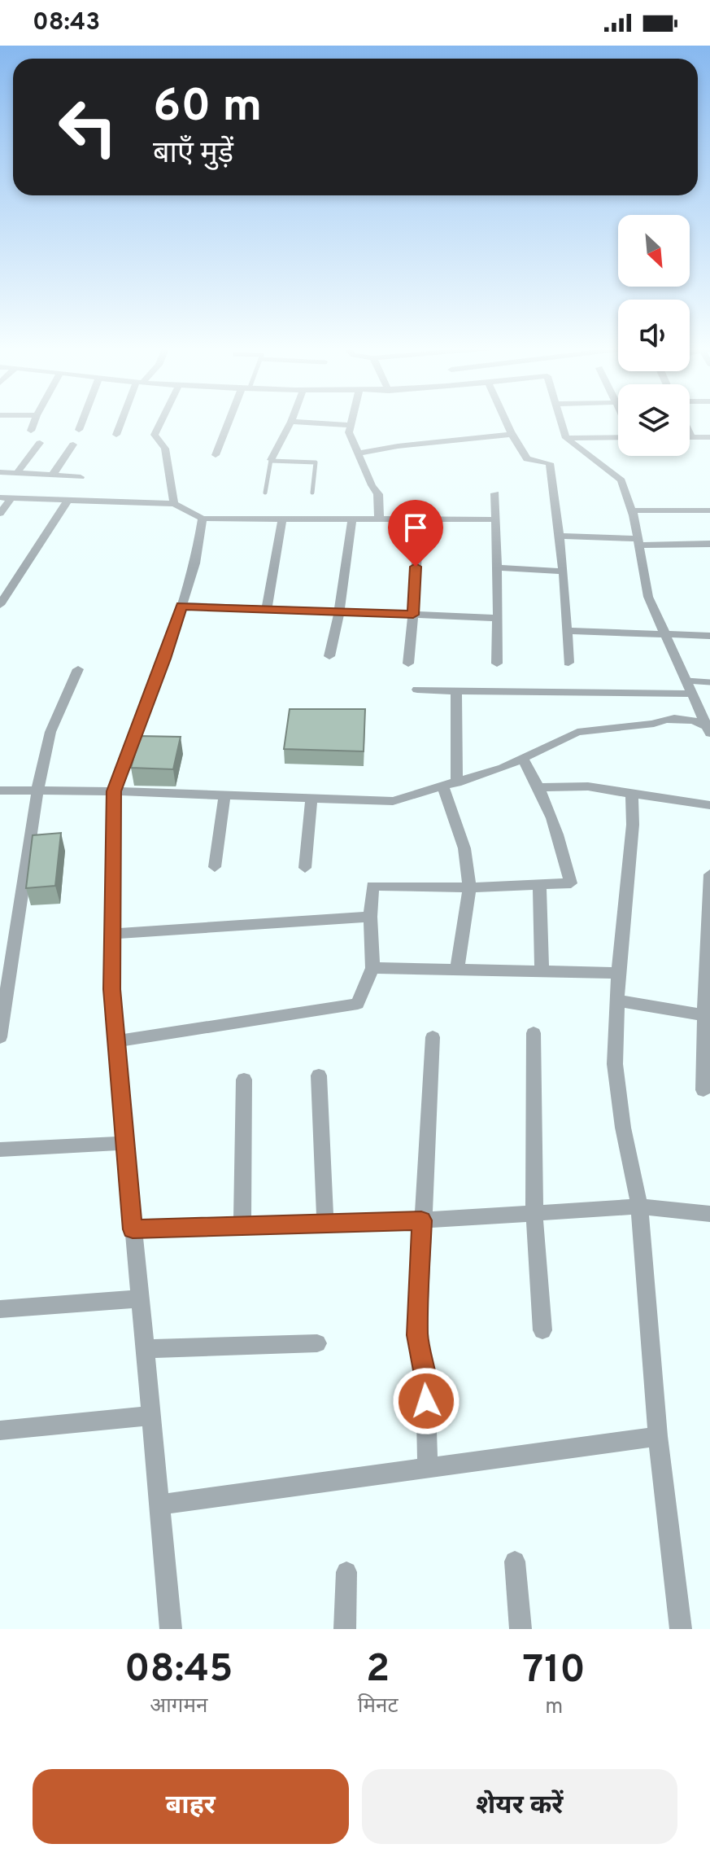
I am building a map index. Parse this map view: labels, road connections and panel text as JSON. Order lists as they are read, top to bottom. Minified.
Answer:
{"north":"bottom right","page":{"status":"08:43","turn":["60 m","बाएँ मुड़ें"],"eta":["08:45","आगमन","2","मिनट","710","m"],"buttons":["बाहर","शेयर करें"]}}
